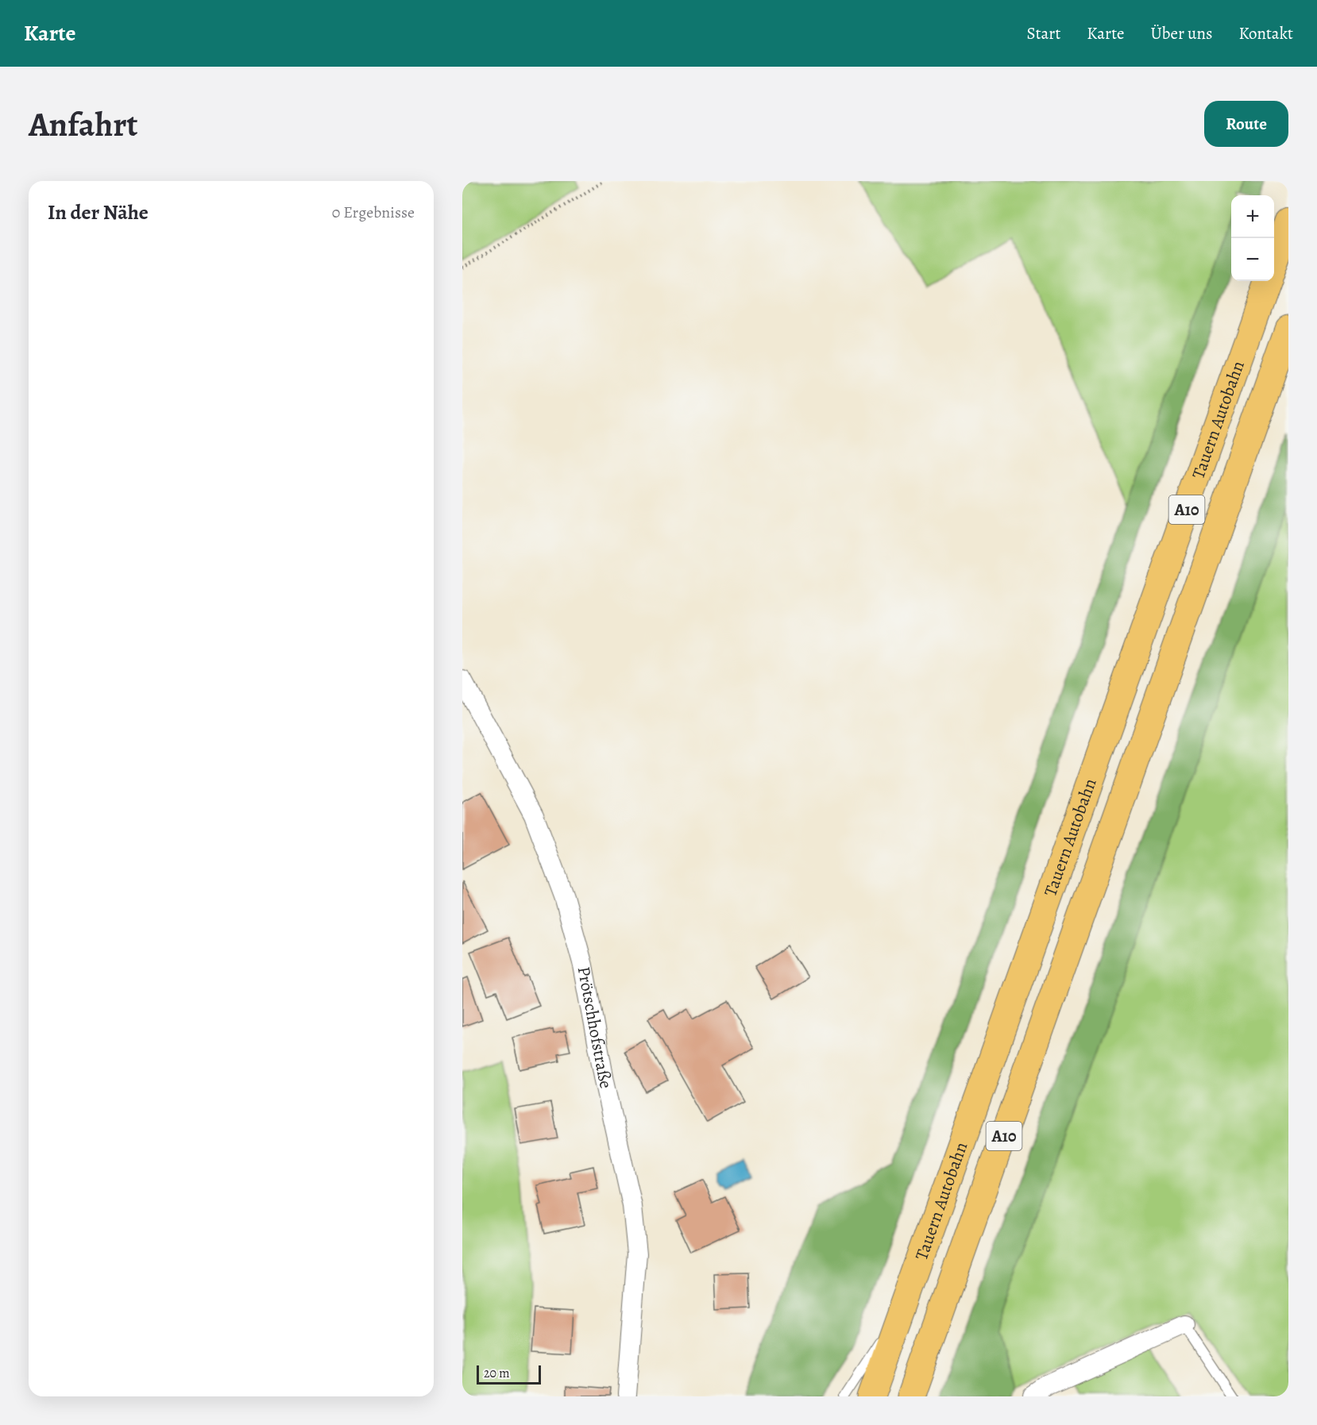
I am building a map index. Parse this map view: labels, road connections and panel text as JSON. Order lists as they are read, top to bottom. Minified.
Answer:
{"streets":{"highway":["Tauern Autobahn","A10"],"street":["Prötschhofstraße"]},"scale_bar":"20 m","page":{"header":"Karte","nav":["Start","Karte","Über uns","Kontakt"],"buttons":"Route","title":"Anfahrt","heading":["In der Nähe","0 Ergebnisse"],"map_buttons":["+","−"],"scale":"20 m"}}
